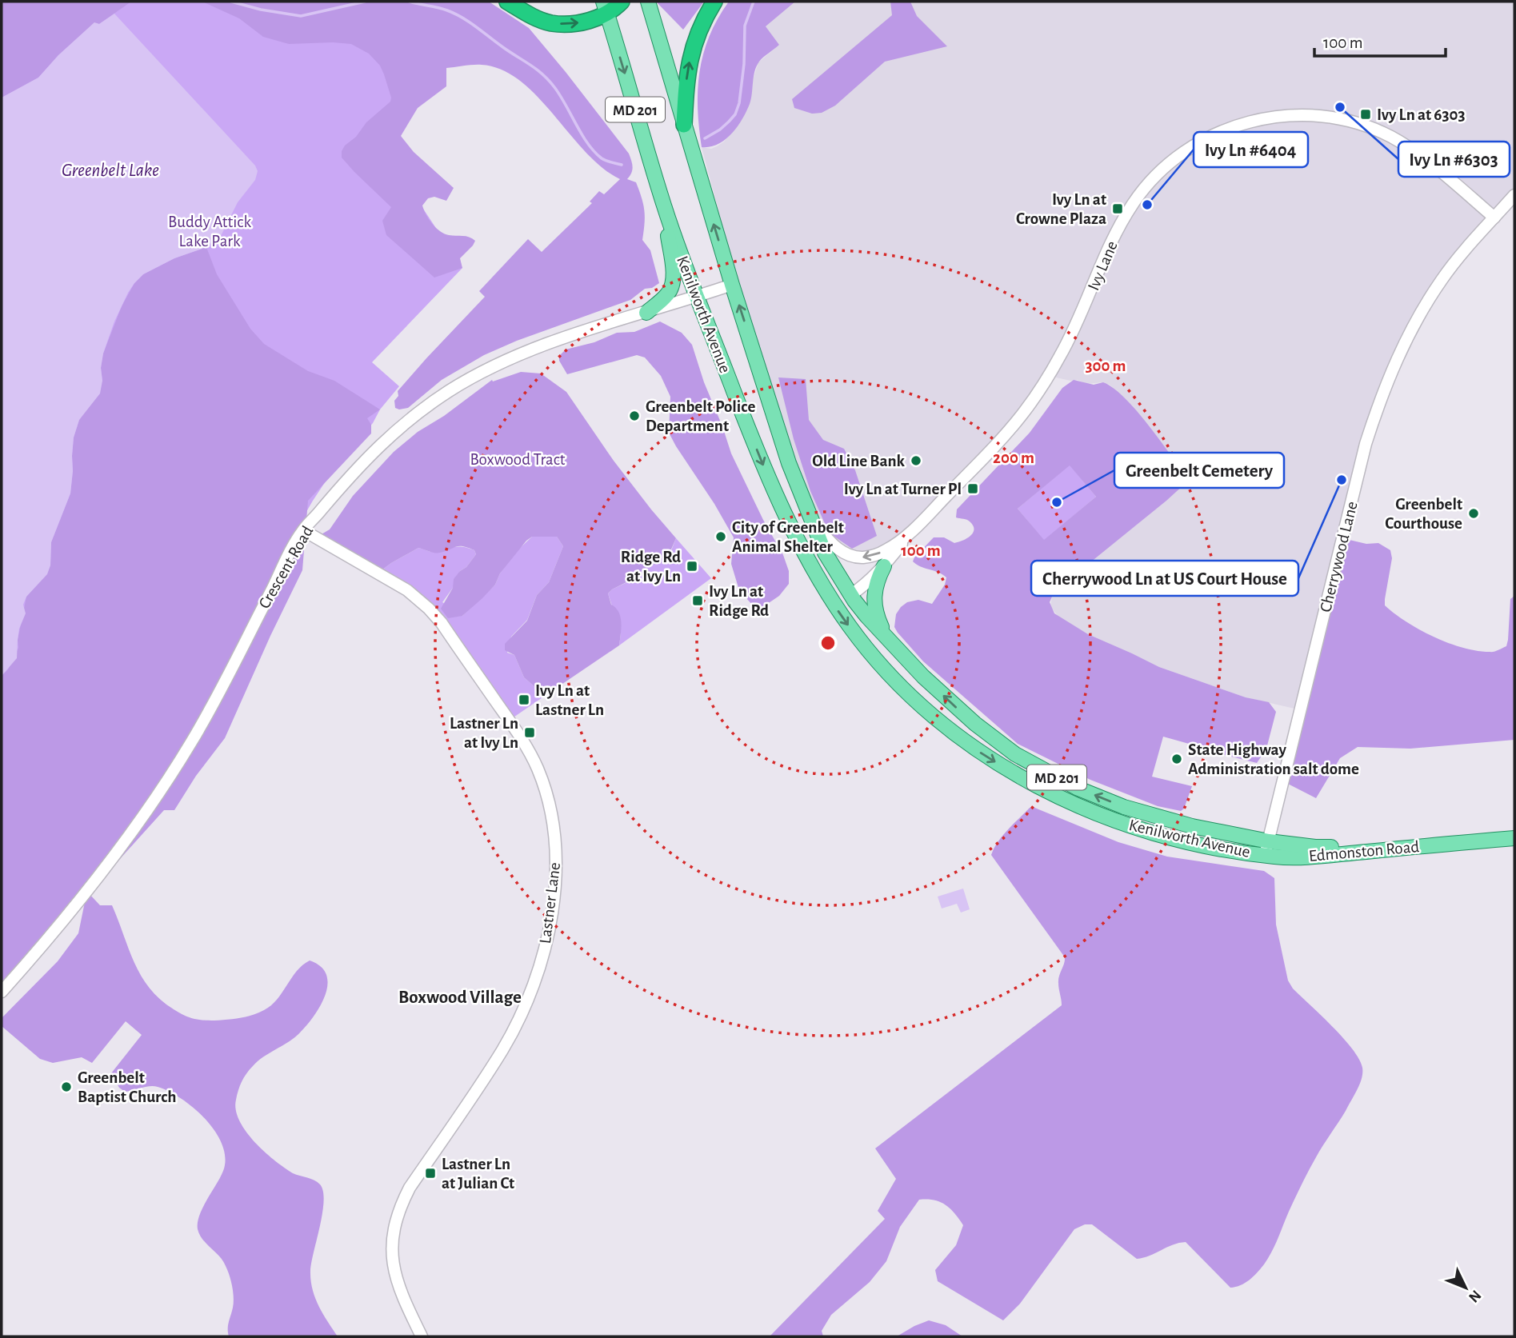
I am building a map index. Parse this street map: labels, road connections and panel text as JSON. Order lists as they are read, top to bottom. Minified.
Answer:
{"streets":{"main road":["MD 201","Kenilworth Avenue","Edmonston Road"],"street":["Ivy Lane","Cherrywood Lane","Crescent Road","Lastner Lane"]},"crossings":[["Ivy Lane","Kenilworth Avenue"],["Ivy Lane","Cherrywood Lane"],["Kenilworth Avenue","Cherrywood Lane"],["Kenilworth Avenue","Crescent Road"],["Kenilworth Avenue","Edmonston Road"],["Cherrywood Lane","Edmonston Road"],["Crescent Road","Lastner Lane"]],"districts":["Boxwood Village"],"water":["Greenbelt Lake"],"parks":["Buddy Attick Lake Park","Boxwood Tract"],"places":{"other":["Ivy Ln #6303","Ivy Ln #6404","Greenbelt Police Department","Old Line Bank","Cherrywood Ln at US Court House","Greenbelt Cemetery","Greenbelt Courthouse","City of Greenbelt Animal Shelter","State Highway Administration salt dome","Greenbelt Baptist Church"],"transit":["Ivy Ln at 6303","Ivy Ln at Crowne Plaza","Ivy Ln at Turner Pl","Ridge Rd at Ivy Ln","Ivy Ln at Ridge Rd","Ivy Ln at Lastner Ln","Lastner Ln at Ivy Ln","Lastner Ln at Julian Ct"]},"scale_bar":"100 m","north":"bottom right","rings":["300 m","200 m","100 m"]}
